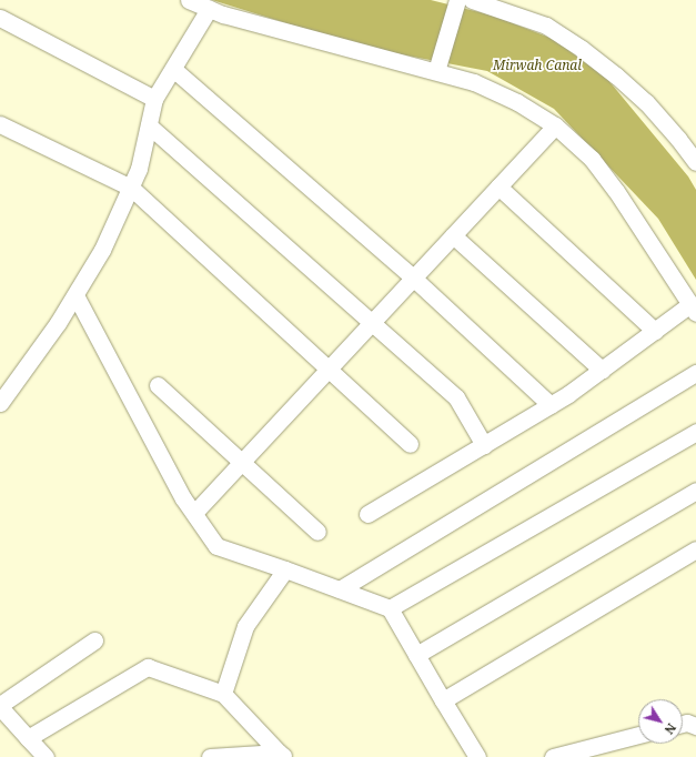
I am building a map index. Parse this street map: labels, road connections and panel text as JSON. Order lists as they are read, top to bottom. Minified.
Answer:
{"water":["Mirwah Canal"],"north":"bottom right"}
